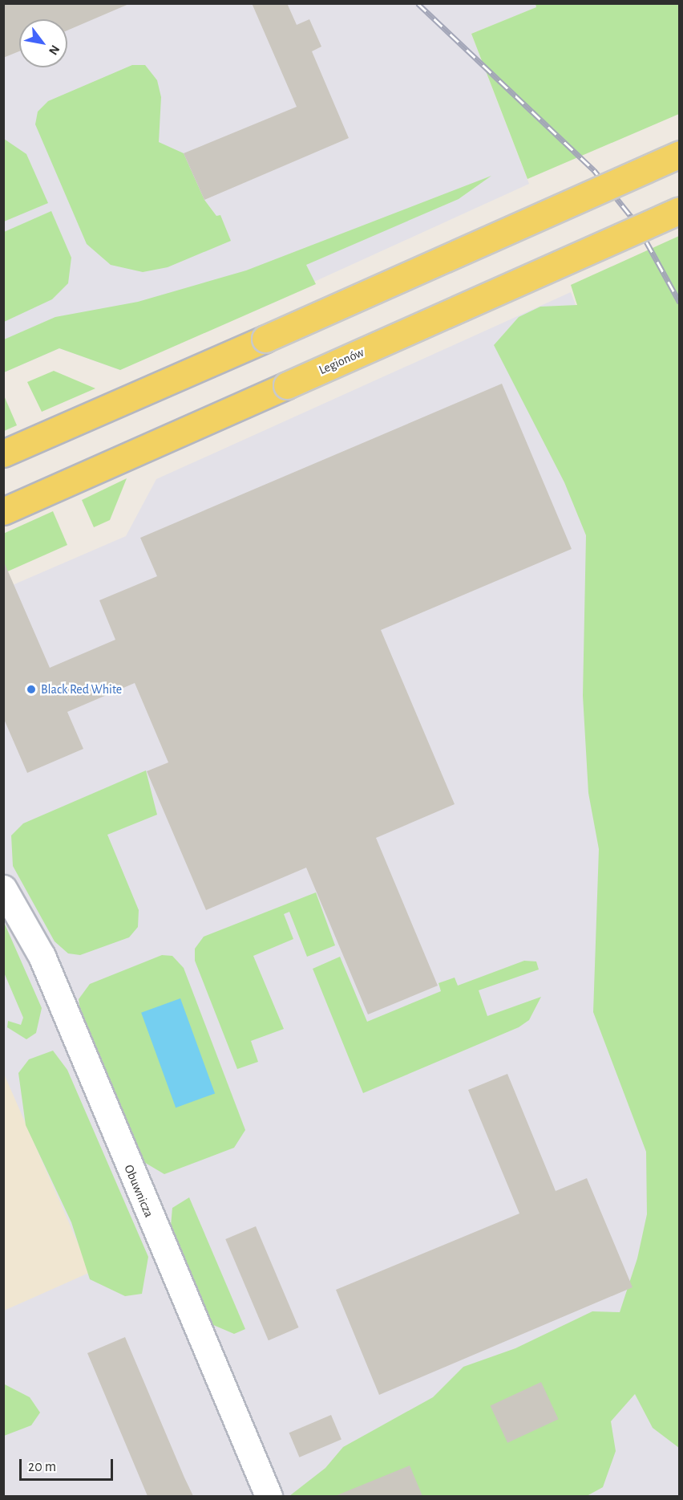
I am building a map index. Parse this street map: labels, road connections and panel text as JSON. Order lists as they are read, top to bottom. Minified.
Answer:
{"streets":{"main road":["Legionów"],"street":["Obuwnicza"]},"places":["Black Red White"],"scale_bar":"20 m","north":"bottom right"}
